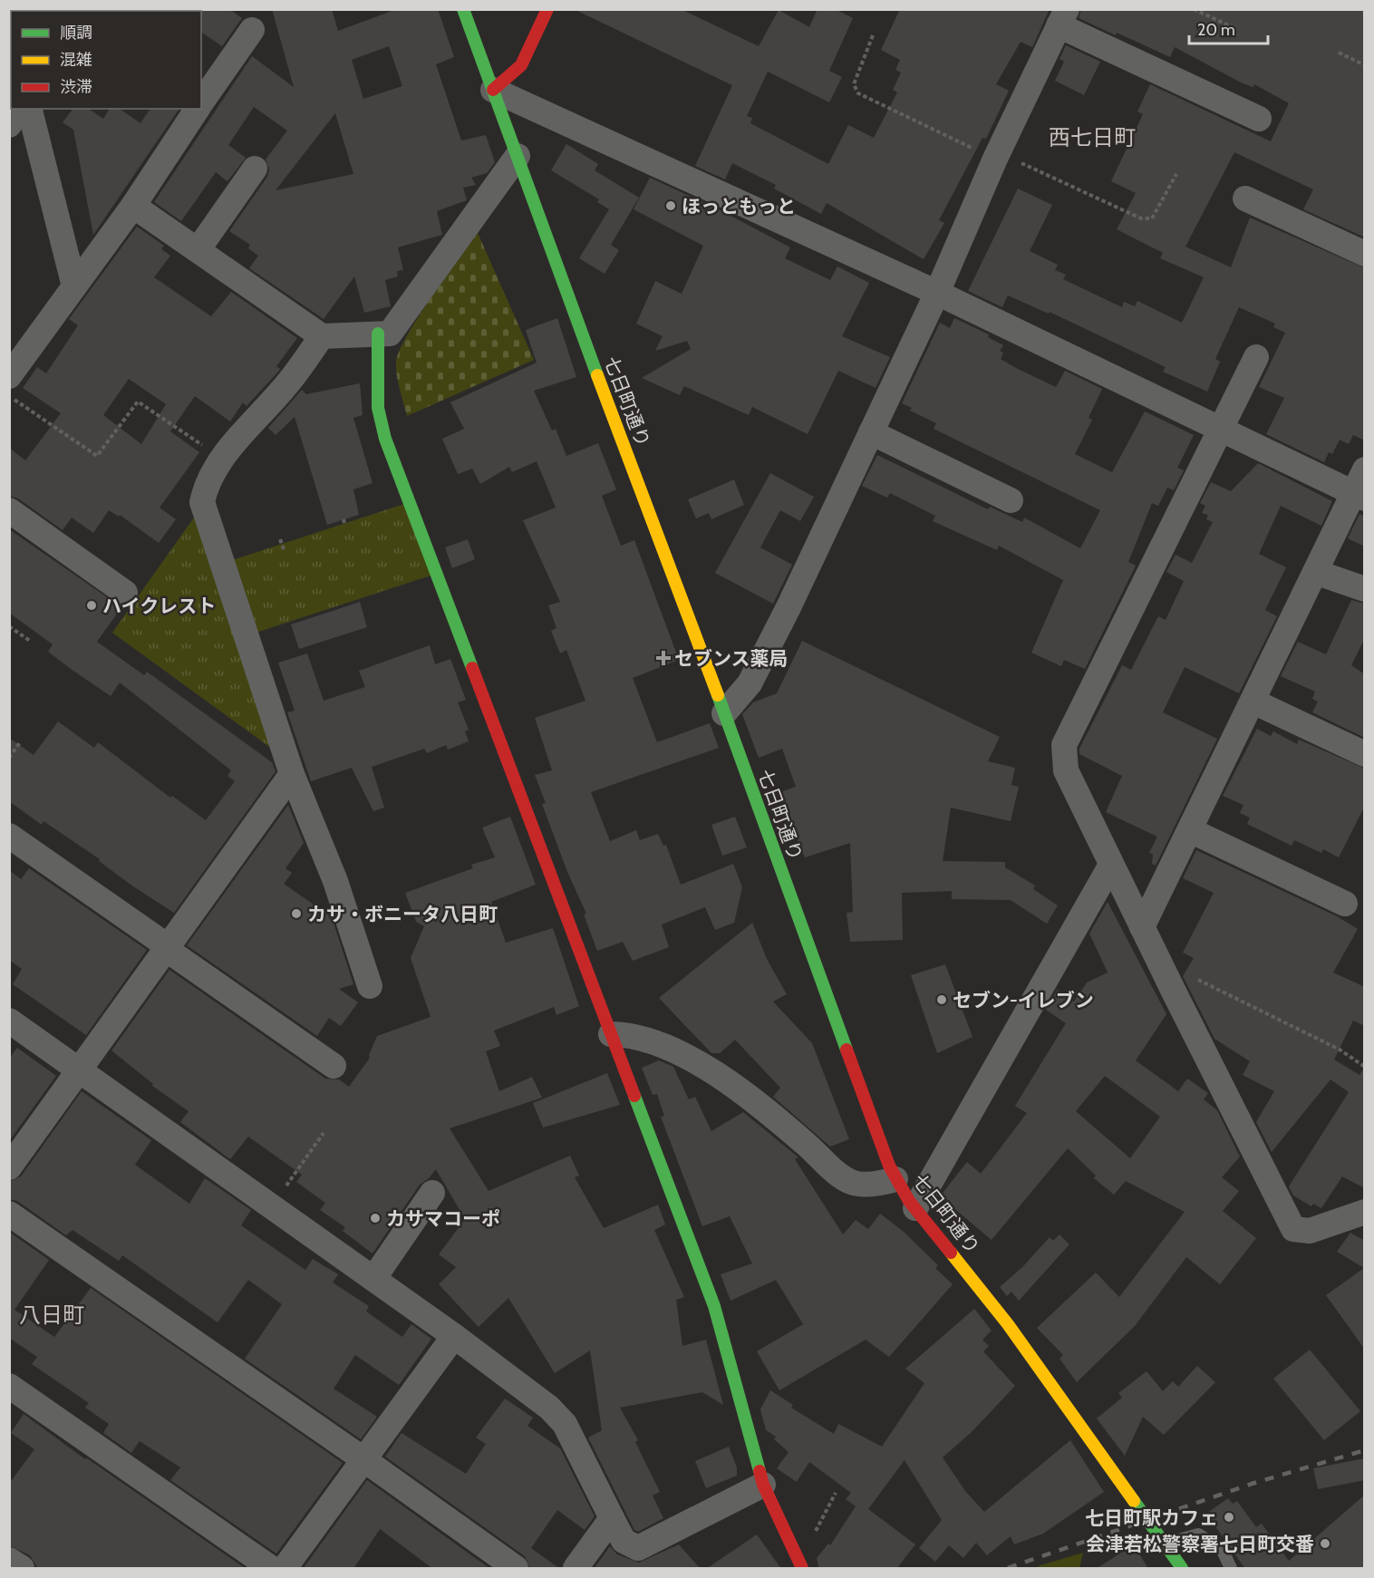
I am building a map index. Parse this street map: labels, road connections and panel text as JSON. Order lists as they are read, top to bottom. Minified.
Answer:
{"streets":{"main road":["七日町通り"]},"districts":["西七日町","八日町"],"places":{"other":["ほっともっと","ハイクレスト","カサ・ボニータ八日町","セブン-イレブン","カサマコーポ","七日町駅カフェ","会津若松警察署七日町交番"],"health":["セブンス薬局"]},"legend":["順調","混雑","渋滞"],"scale_bar":"20 m"}
